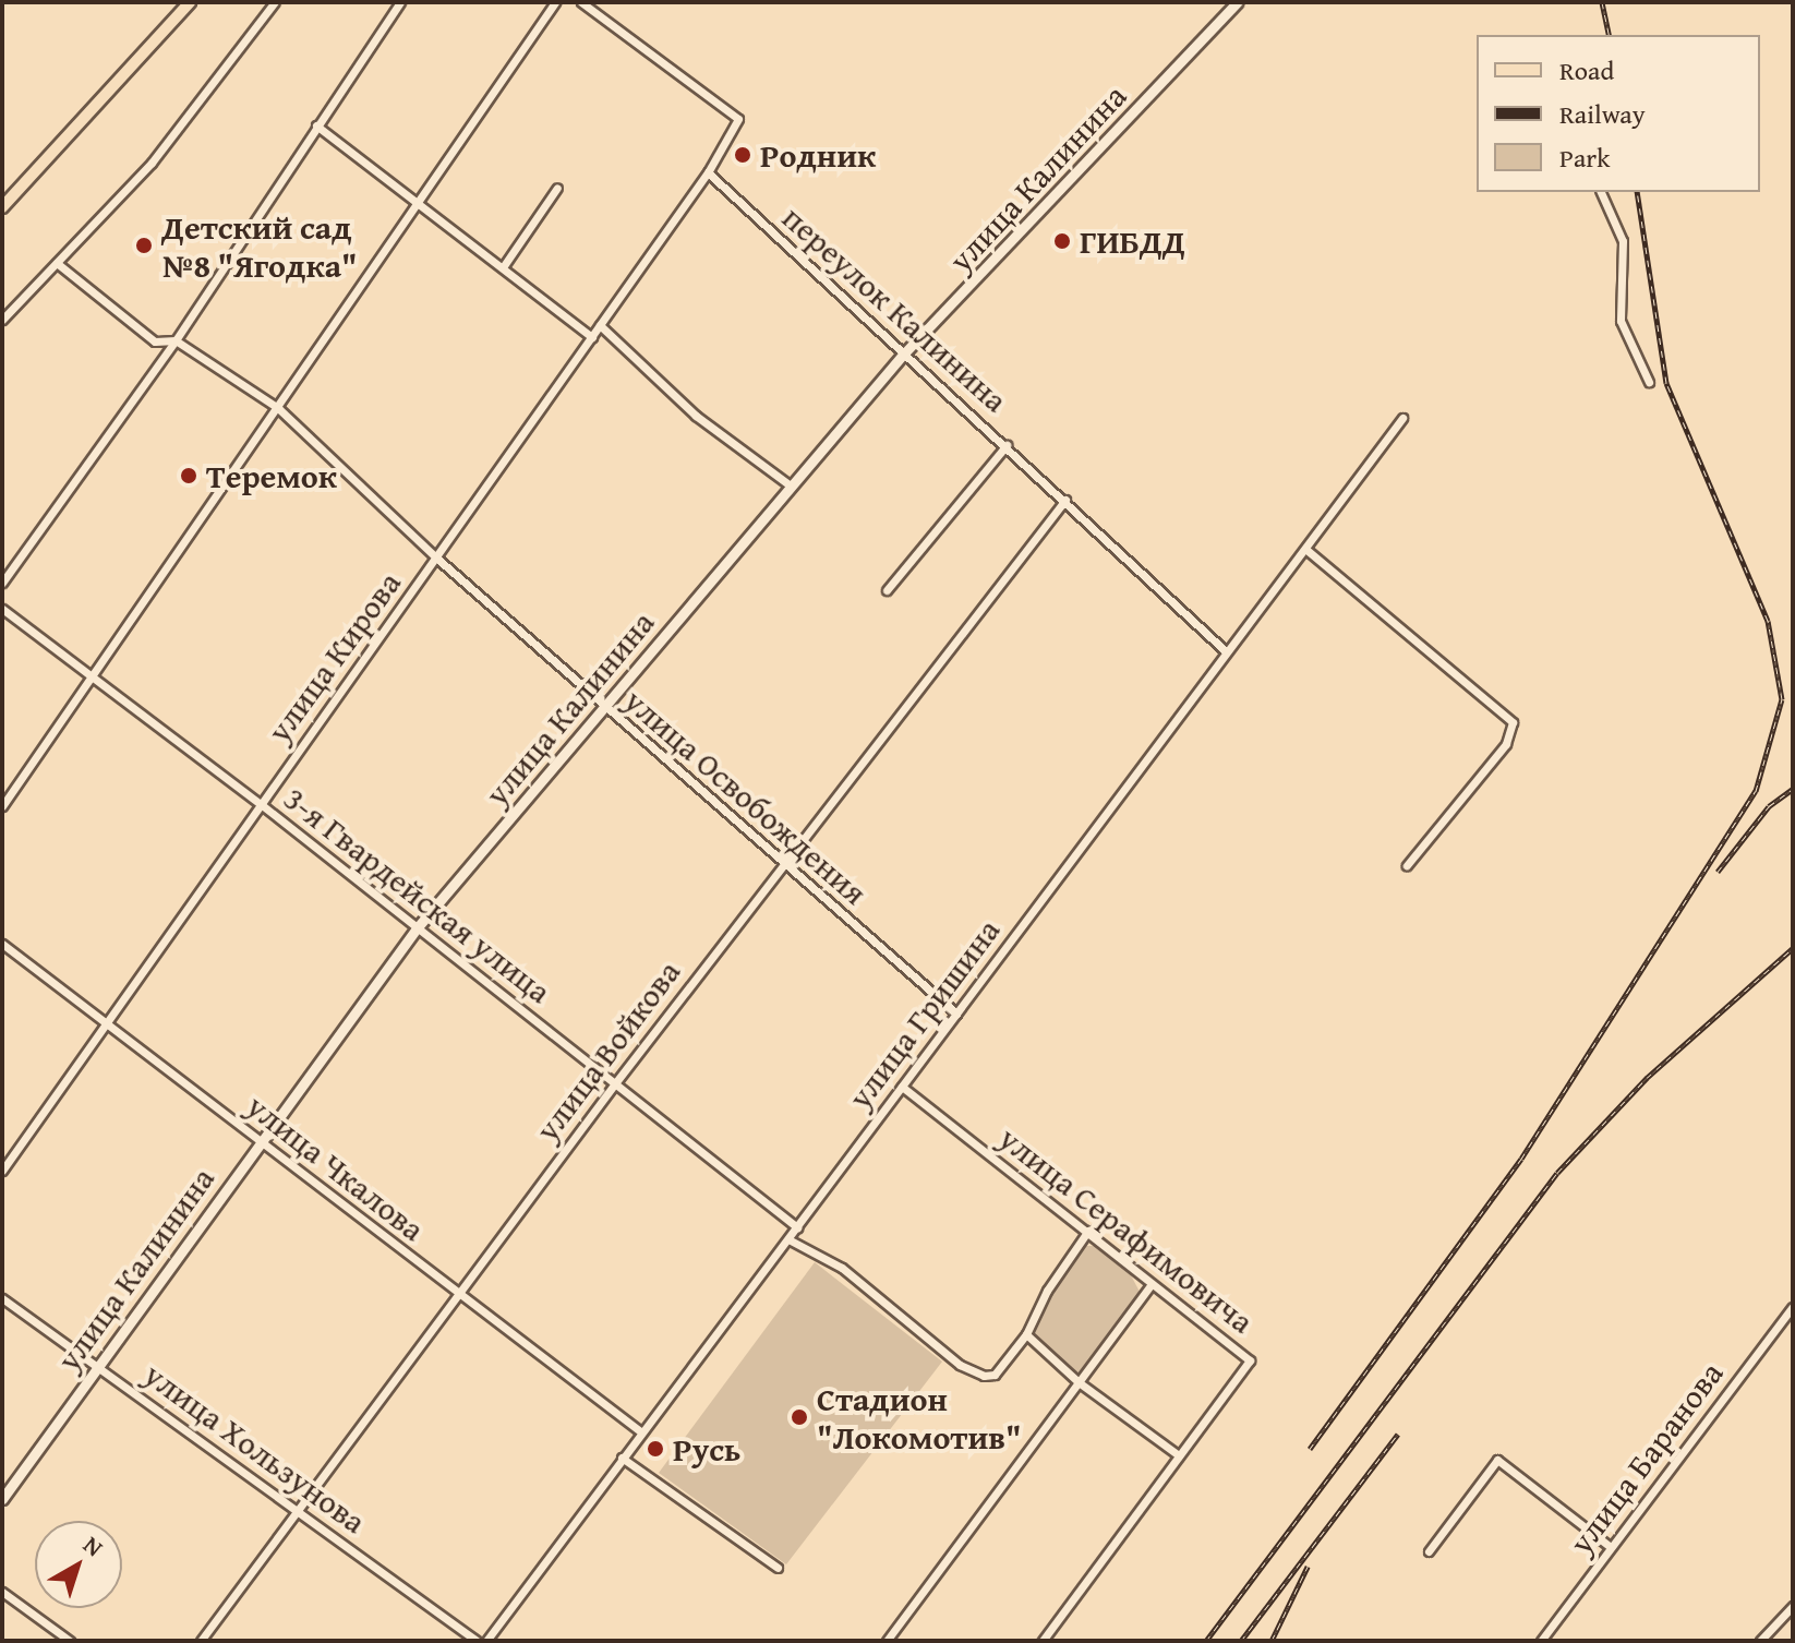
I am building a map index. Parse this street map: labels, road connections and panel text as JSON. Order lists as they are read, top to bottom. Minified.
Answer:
{"streets":{"street":["улица Калинина","переулок Калинина","улица Кирова","улица Освобождения","3-я Гвардейская улица","улица Гришина","улица Войкова","улица Чкалова","улица Серафимовича","улица Хользунова","улица Баранова"]},"crossings":[["улица Калинина","переулок Калинина"],["улица Калинина","улица Освобождения"],["улица Калинина","3-я Гвардейская улица"],["улица Калинина","улица Чкалова"],["улица Калинина","улица Хользунова"],["переулок Калинина","улица Кирова"],["переулок Калинина","улица Гришина"],["переулок Калинина","улица Войкова"],["улица Кирова","улица Освобождения"],["улица Кирова","3-я Гвардейская улица"],["улица Кирова","улица Чкалова"],["улица Освобождения","улица Гришина"],["улица Освобождения","улица Войкова"],["3-я Гвардейская улица","улица Гришина"],["3-я Гвардейская улица","улица Войкова"],["улица Гришина","улица Чкалова"],["улица Гришина","улица Серафимовича"],["улица Войкова","улица Чкалова"],["улица Войкова","улица Хользунова"]],"places":["Родник","ГИБДД","Детский сад №8 \"Ягодка\"","Теремок","Стадион \"Локомотив\"","Русь"],"legend":["Road","Railway","Park"],"north":"top right"}
